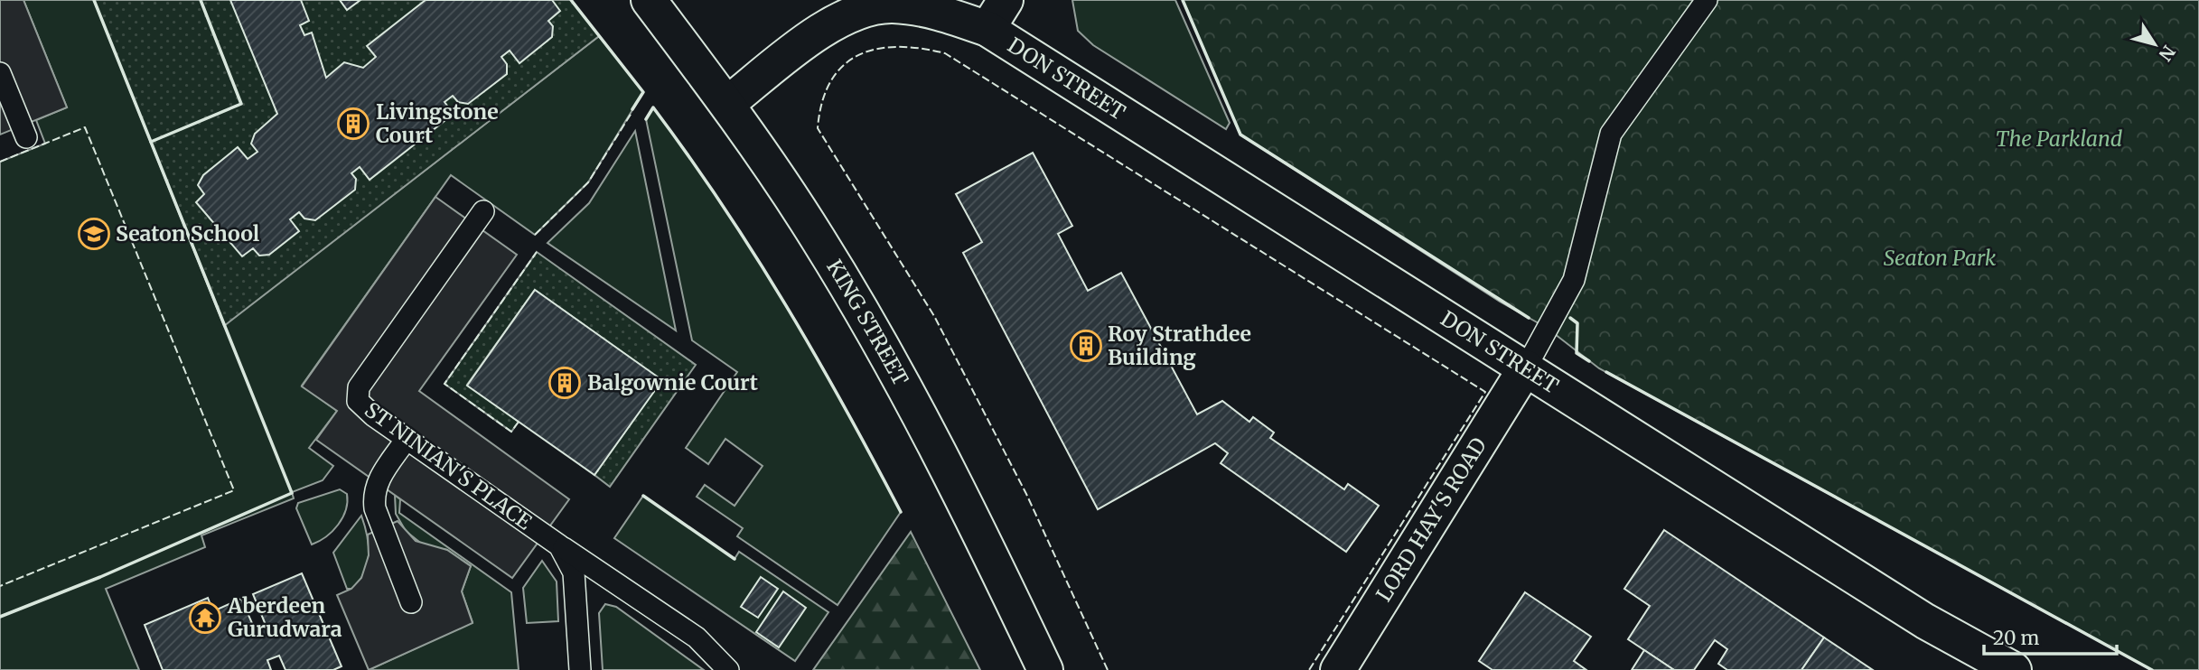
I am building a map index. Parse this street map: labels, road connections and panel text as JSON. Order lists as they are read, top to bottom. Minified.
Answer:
{"streets":{"street":["DON STREET","KING STREET","LORD HAY'S ROAD"],"lane":["ST NINIAN'S PLACE"]},"crossings":[["DON STREET","KING STREET"],["DON STREET","LORD HAY'S ROAD"]],"parks":["The Parkland","Seaton Park"],"places":{"building":["Livingstone Court","Roy Strathdee Building","Balgownie Court"],"school or university":["Seaton School"],"temple":["Aberdeen Gurudwara"]},"scale_bar":"20 m","north":"bottom right"}
